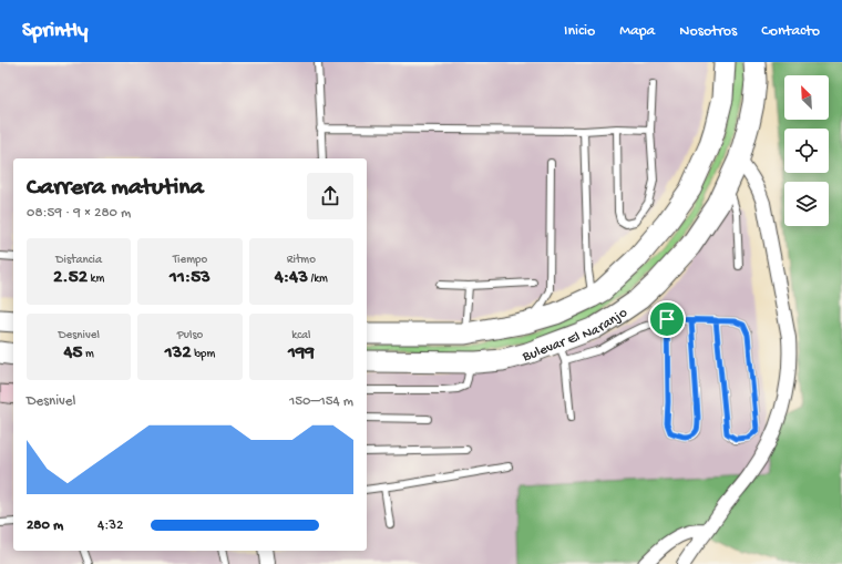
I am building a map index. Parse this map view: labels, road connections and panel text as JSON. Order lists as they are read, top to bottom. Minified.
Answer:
{"streets":{"main road":["Bulevar El Naranjo"]},"north":"top left","page":{"header":"Sprintly","nav":["Inicio","Mapa","Nosotros","Contacto"],"heading":["Carrera matutina","08:59 · 9 × 280 m"],"stats":[["Distancia","2.52 km"],["Tiempo","11:53"],["Ritmo","4:43 /km"],["Desnivel","45 m"],["Pulso","132 bpm"],["kcal","199"]],"chart":["Desnivel","150–154 m"],"list":[{"name":"280 m","note":"4:32"}]}}
